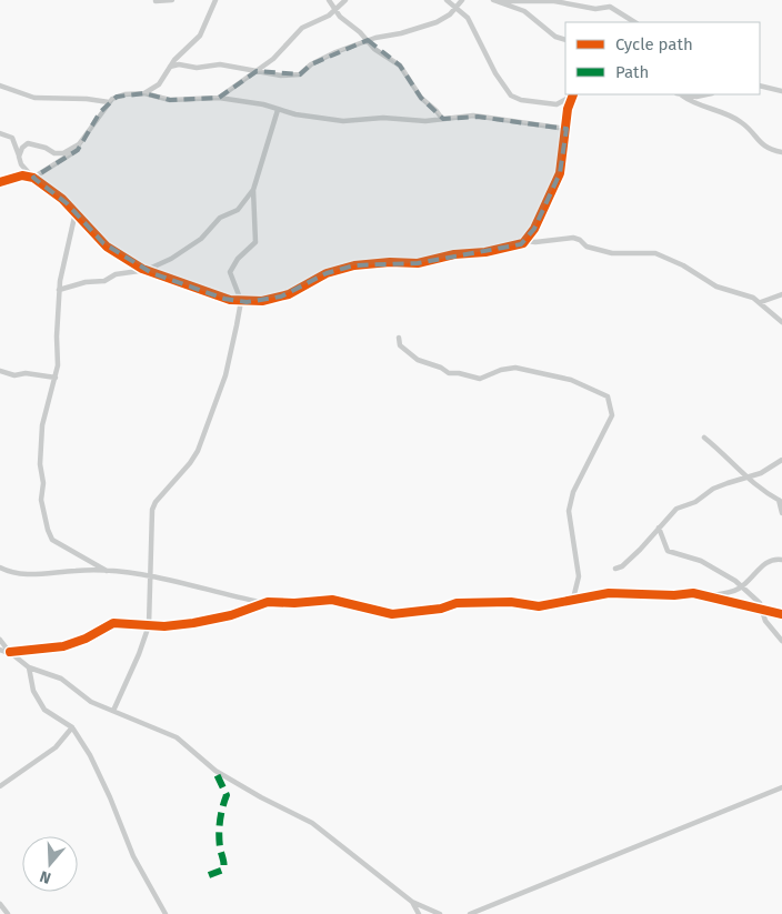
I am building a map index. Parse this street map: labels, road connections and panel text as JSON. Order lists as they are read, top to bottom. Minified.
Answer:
{"legend":["Cycle path","Path"],"north":"bottom"}
